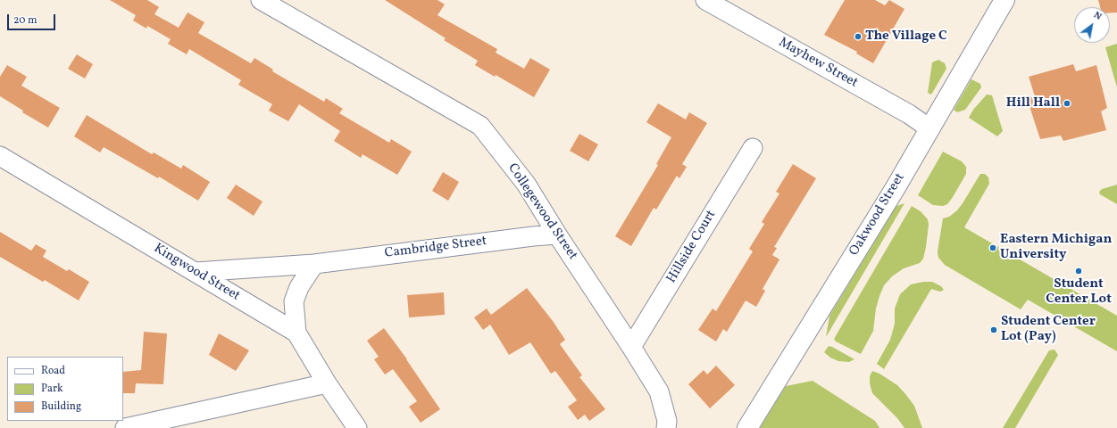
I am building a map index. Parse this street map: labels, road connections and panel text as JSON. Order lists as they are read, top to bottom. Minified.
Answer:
{"streets":{"street":["Mayhew Street","Collegewood Street","Oakwood Street","Hillside Court","Cambridge Street","Kingwood Street"]},"crossings":[["Mayhew Street","Oakwood Street"],["Collegewood Street","Hillside Court"],["Collegewood Street","Cambridge Street"],["Cambridge Street","Kingwood Street"]],"places":["The Village C","Hill Hall","Eastern Michigan University","Student Center Lot","Student Center Lot (Pay)"],"legend":["Road","Park","Building"],"scale_bar":"20 m","north":"top right"}
